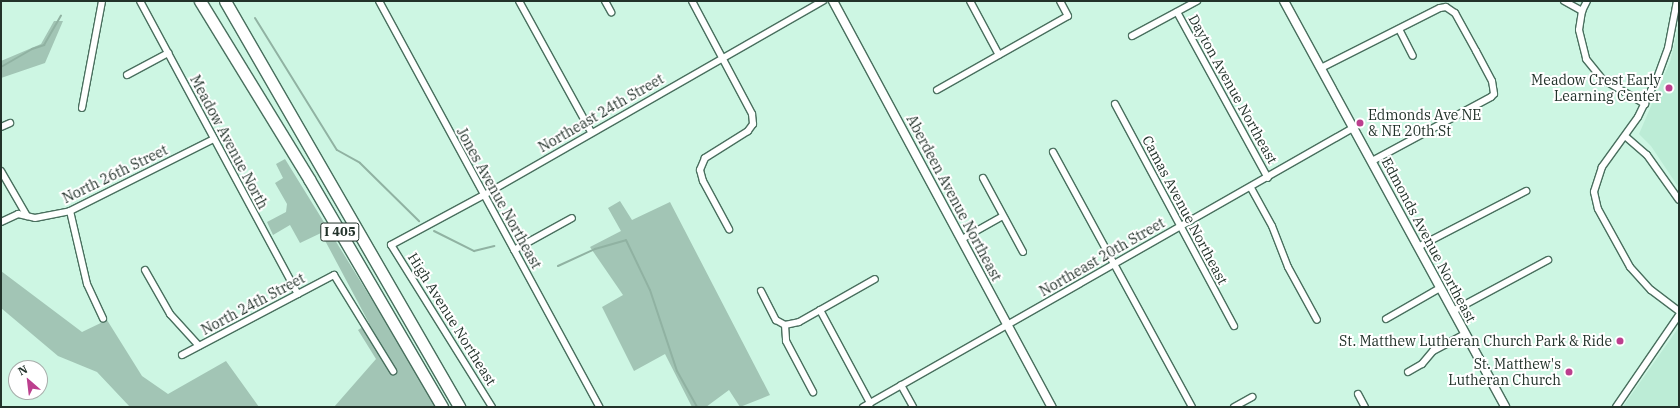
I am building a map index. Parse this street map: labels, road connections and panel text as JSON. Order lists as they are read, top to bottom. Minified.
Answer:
{"streets":{"highway":["I 405"],"street":["Dayton Avenue Northeast","Northeast 24th Street","Meadow Avenue North","North 26th Street","Jones Avenue Northeast","Aberdeen Avenue Northeast","Camas Avenue Northeast","Edmonds Avenue Northeast","Northeast 20th Street","North 24th Street","High Avenue Northeast"]},"crossings":[["Dayton Avenue Northeast","Northeast 20th Street"],["Northeast 24th Street","Jones Avenue Northeast"],["Northeast 24th Street","High Avenue Northeast"],["Meadow Avenue North","North 26th Street"],["Meadow Avenue North","North 24th Street"],["Aberdeen Avenue Northeast","Northeast 20th Street"],["Camas Avenue Northeast","Northeast 20th Street"],["Edmonds Avenue Northeast","Northeast 20th Street"]],"places":["Meadow Crest Early Learning Center","Edmonds Ave NE & NE 20th St","St. Matthew Lutheran Church Park & Ride","St. Matthew's Lutheran Church"],"north":"top left"}
